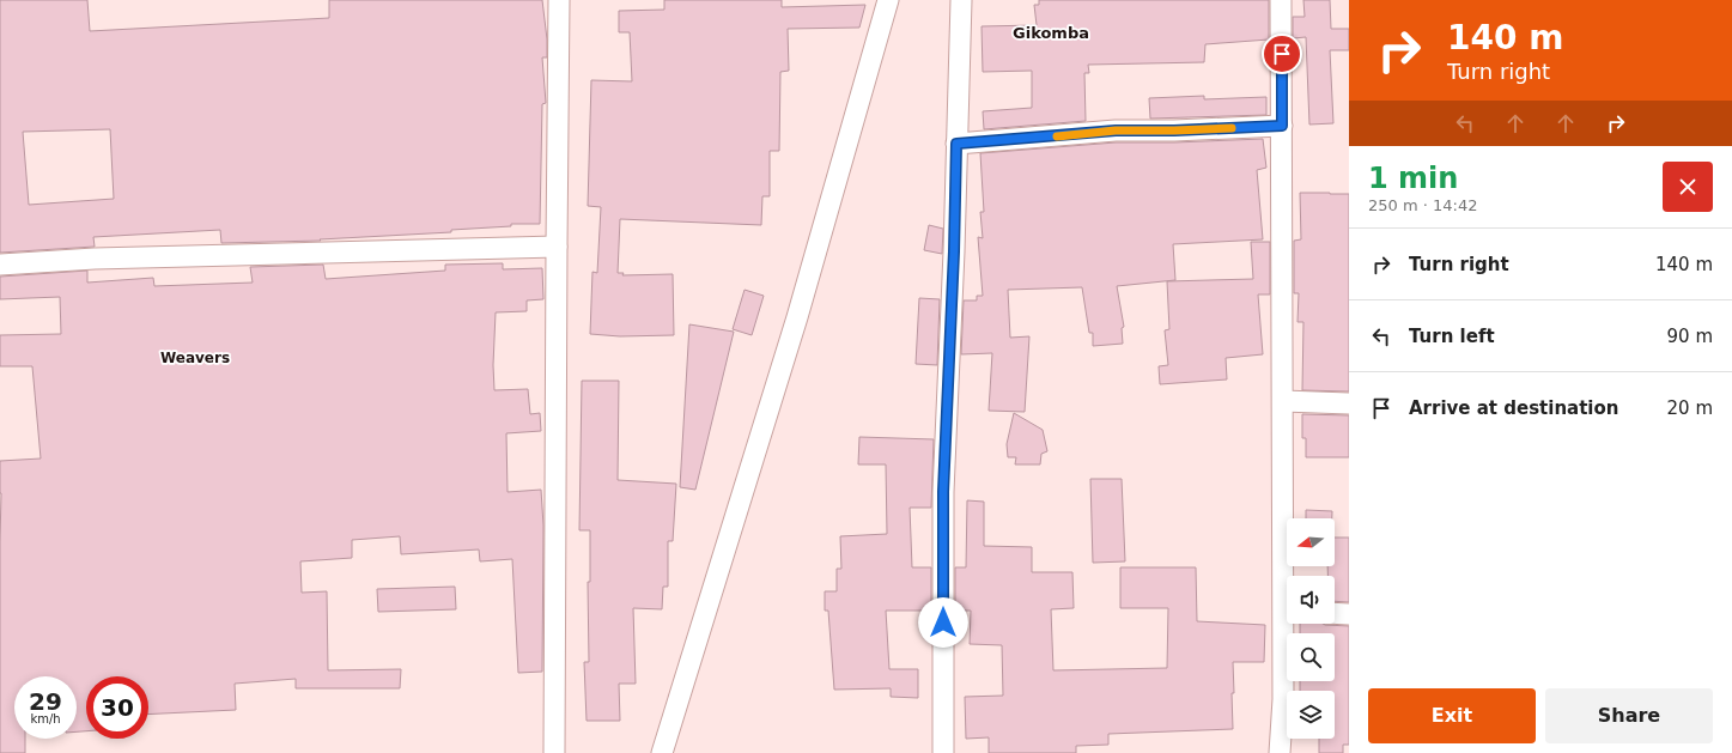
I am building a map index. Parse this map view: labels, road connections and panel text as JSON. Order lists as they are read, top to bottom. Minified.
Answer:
{"districts":["Gikomba","Weavers"],"north":"left","page":{"turn":["140 m","Turn right"],"heading":["1 min","250 m · 14:42"],"list":[{"name":"Turn right","value":"140 m"},{"name":"Turn left","value":"90 m"},{"name":"Arrive at destination","value":"20 m"}],"speed":"29 km/h","limit":"30","buttons":["Exit","Share"]}}
